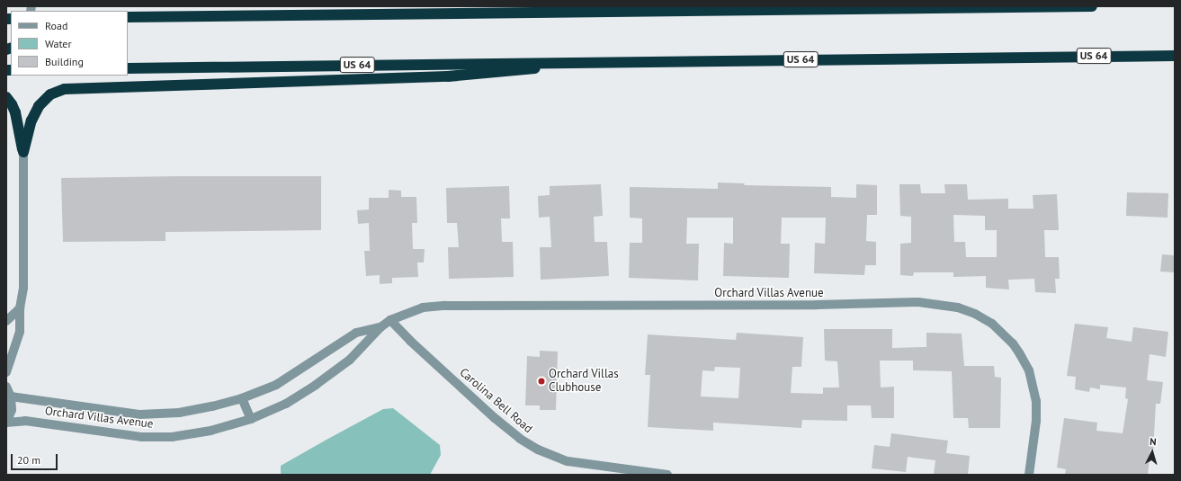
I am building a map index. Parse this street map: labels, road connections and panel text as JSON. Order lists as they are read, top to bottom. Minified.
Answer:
{"streets":{"highway":["US 64"],"street":["Orchard Villas Avenue","Carolina Bell Road"]},"crossings":[["Orchard Villas Avenue","Carolina Bell Road"]],"places":["Orchard Villas Clubhouse"],"legend":["Road","Water","Building"],"scale_bar":"20 m","north":"top"}
